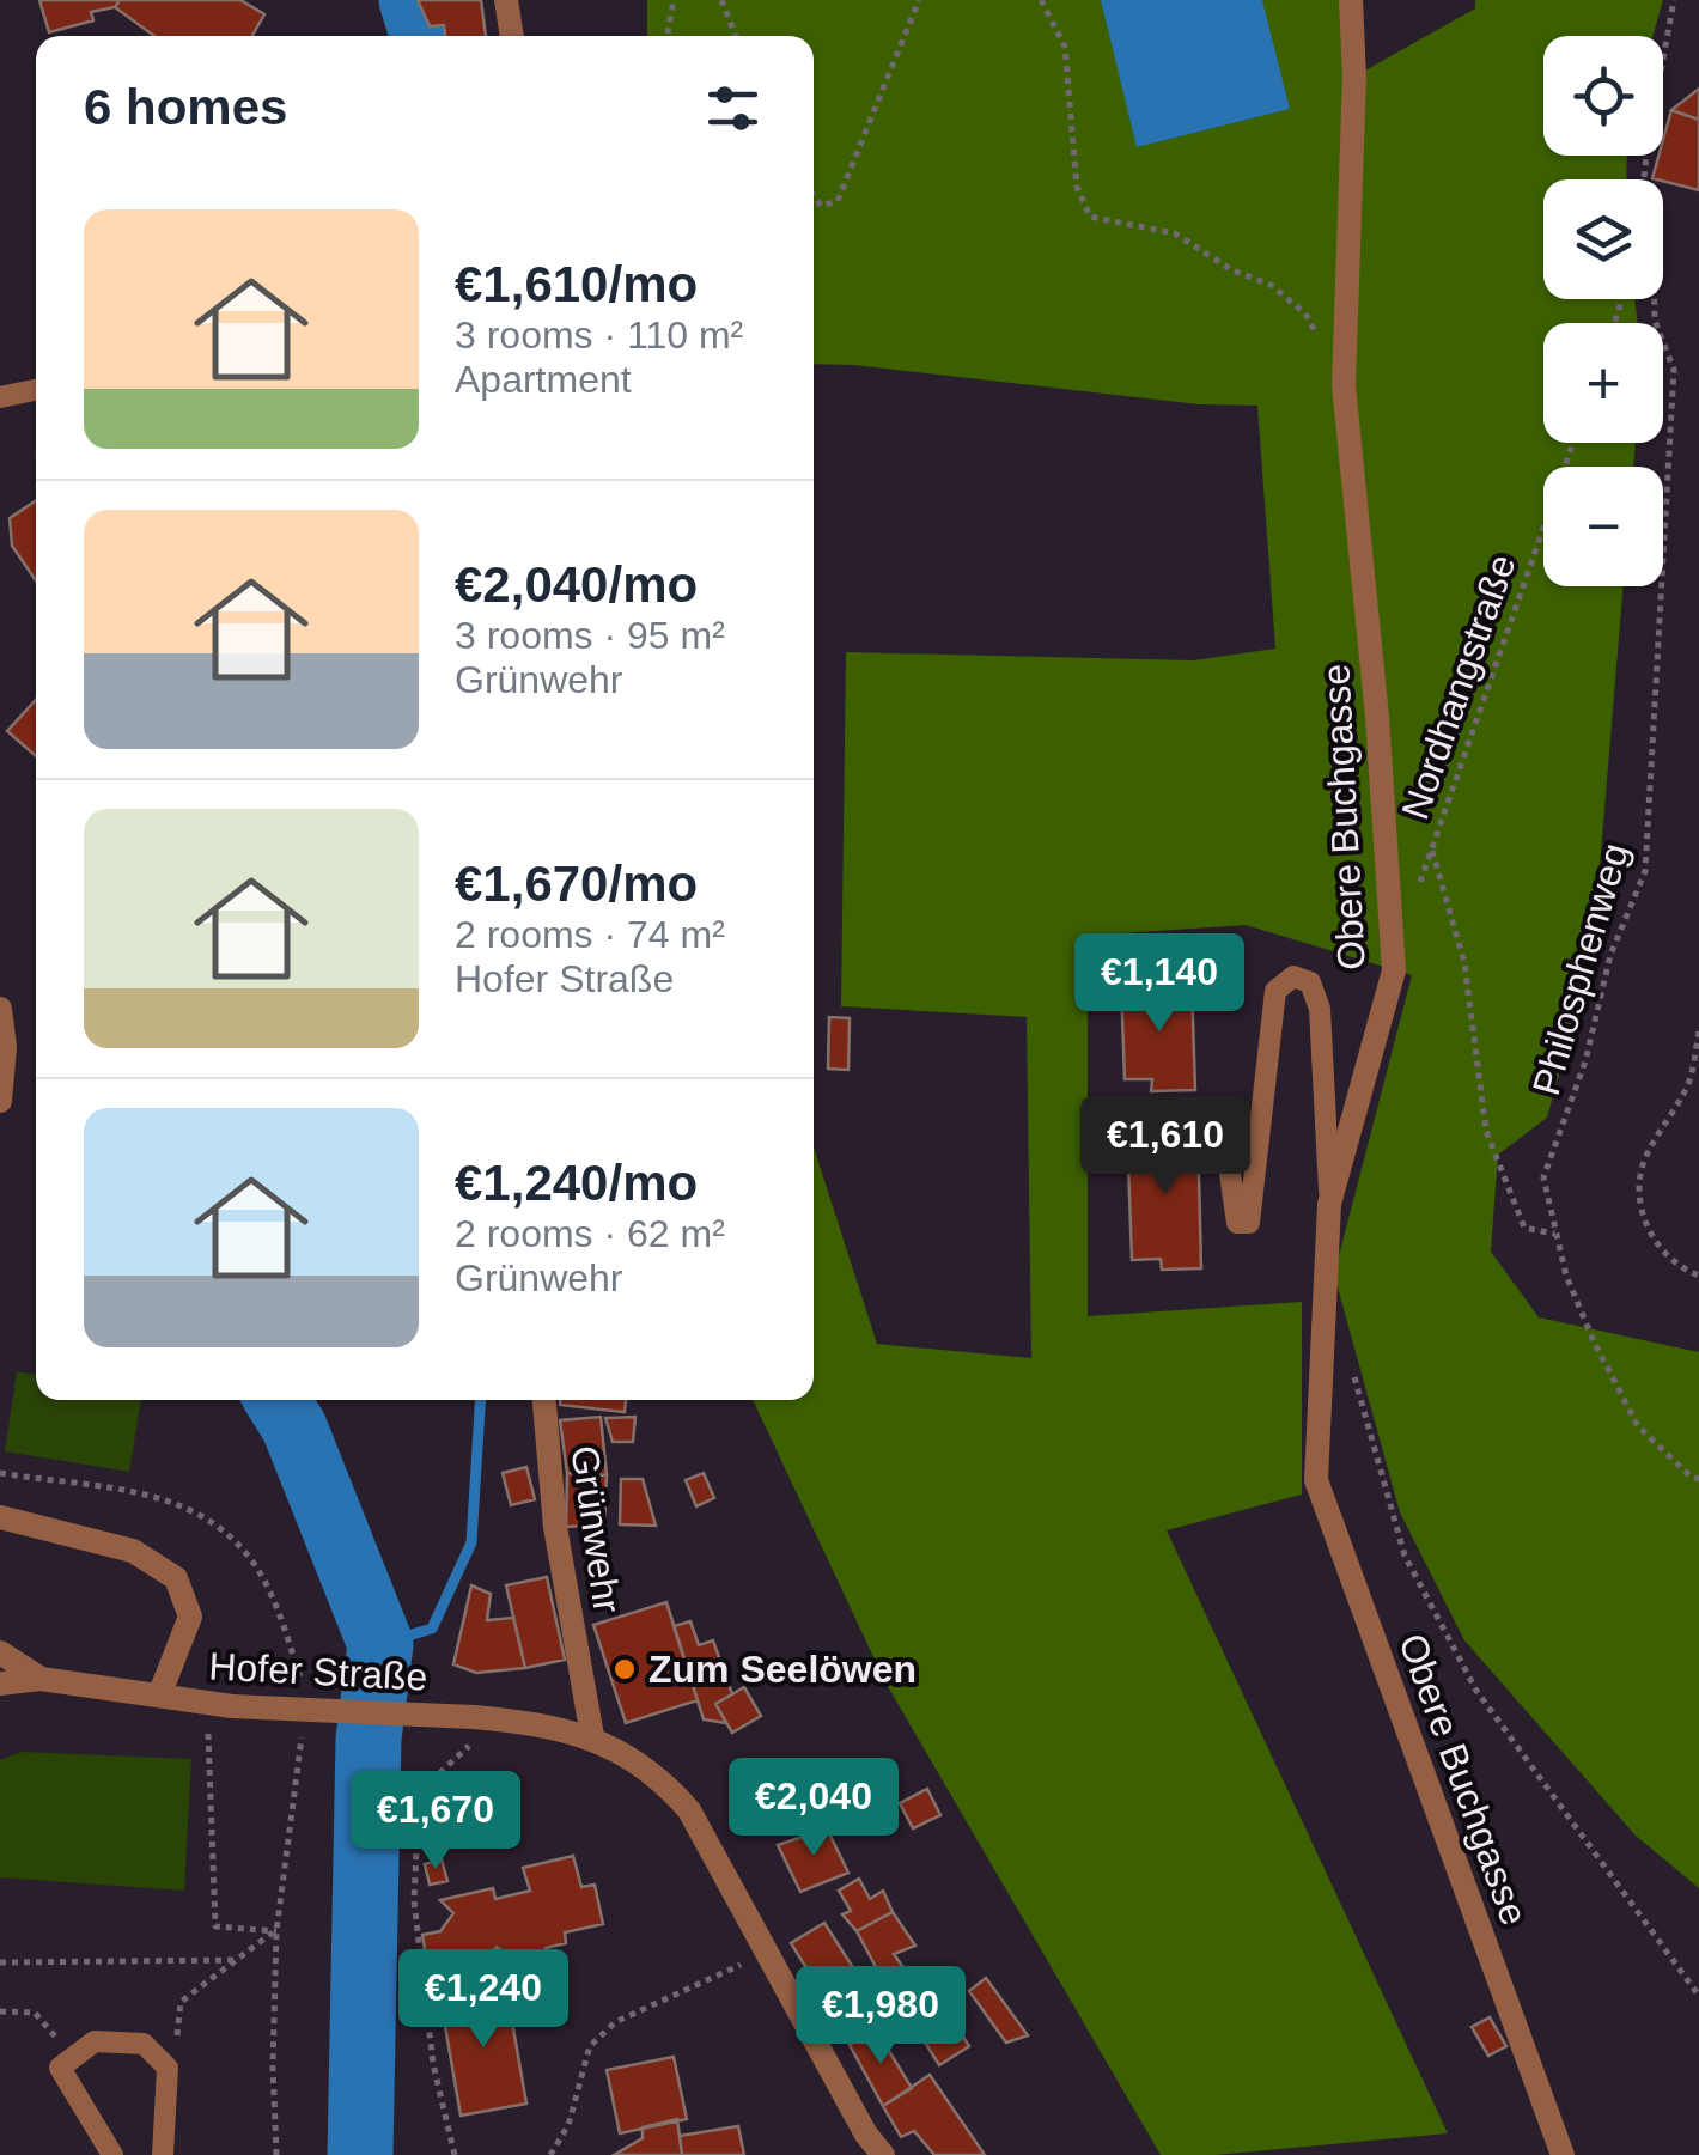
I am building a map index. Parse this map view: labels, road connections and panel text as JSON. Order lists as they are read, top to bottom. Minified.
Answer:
{"streets":{"street":["Obere Buchgasse","Grünwehr","Hofer Straße"],"path":["Nordhangstraße","Philosphenweg"]},"crossings":[["Grünwehr","Hofer Straße"]],"places":["Zum Seelöwen"],"page":{"map_buttons":["+","−"],"heading":"6 homes","list":[{"name":"€1,610/mo","note":"3 rooms · 110 m² · Apartment"},{"name":"€2,040/mo","note":"3 rooms · 95 m² · Grünwehr"},{"name":"€1,670/mo","note":"2 rooms · 74 m² · Hofer Straße"},{"name":"€1,240/mo","note":"2 rooms · 62 m² · Grünwehr"}],"price":["€1,140","€1,610","€2,040","€1,670","€1,240","€1,980"]}}
